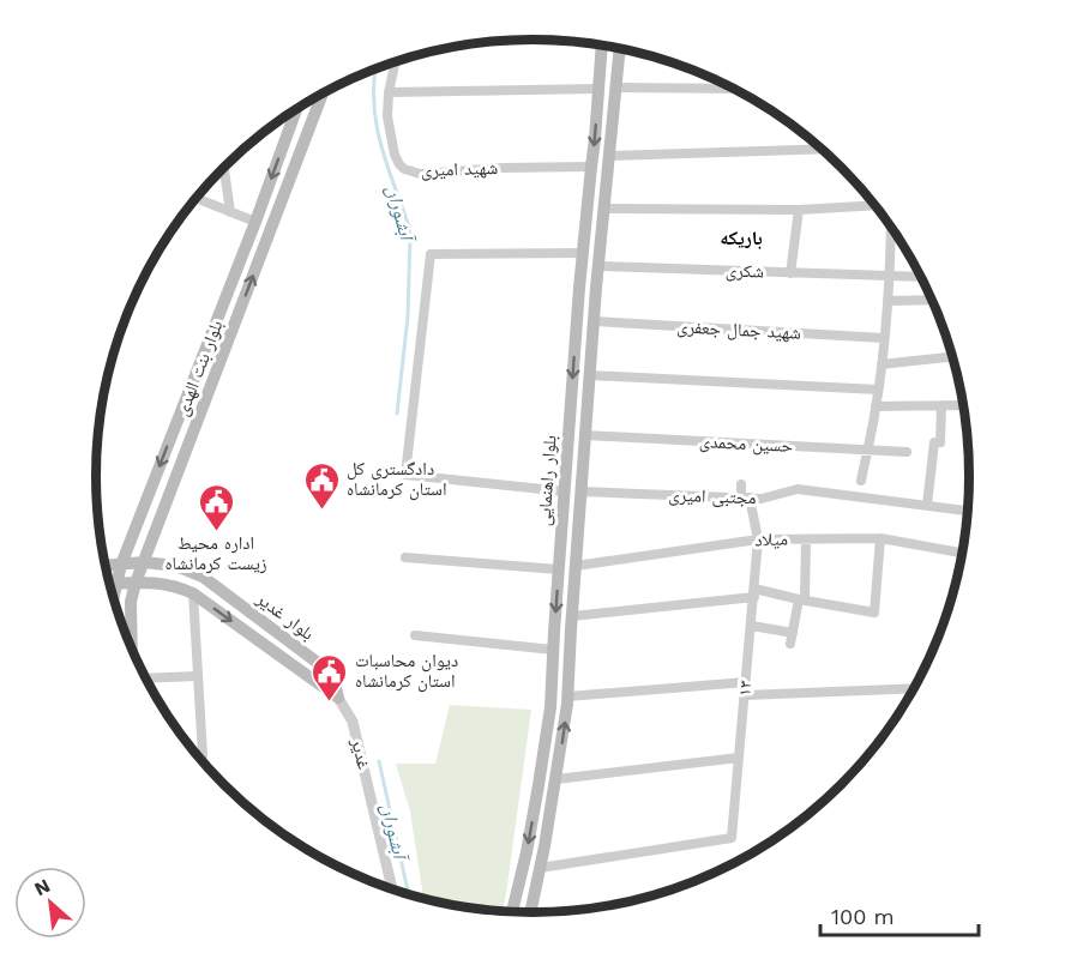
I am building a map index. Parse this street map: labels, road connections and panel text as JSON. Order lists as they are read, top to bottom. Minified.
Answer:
{"streets":{"main road":["بلوار بنت الهدی","بلوار راهنمایی","بلوار غدیر"],"street":["شهید امیری","شکری","شهید جمال جعفری","حسین محمدی","مجتبی امیری","میلاد","۱۳","غدیر"]},"crossings":[["شهید امیری","بلوار راهنمایی"],["شکری","بلوار راهنمایی"],["شهید جمال جعفری","بلوار راهنمایی"],["بلوار بنت الهدی","بلوار غدیر"],["حسین محمدی","بلوار راهنمایی"],["بلوار راهنمایی","مجتبی امیری"],["بلوار راهنمایی","میلاد"],["بلوار راهنمایی","۱۳"],["مجتبی امیری","۱۳"],["میلاد","۱۳"],["بلوار غدیر","غدیر"]],"districts":["باریکه"],"water":["آبشوران"],"places":{"public building":["دادگستری کل استان کرمانشاه","اداره محیط زیست کرمانشاه","دیوان محاسبات استان کرمانشاه"]},"scale_bar":"100 m","north":"top left"}
